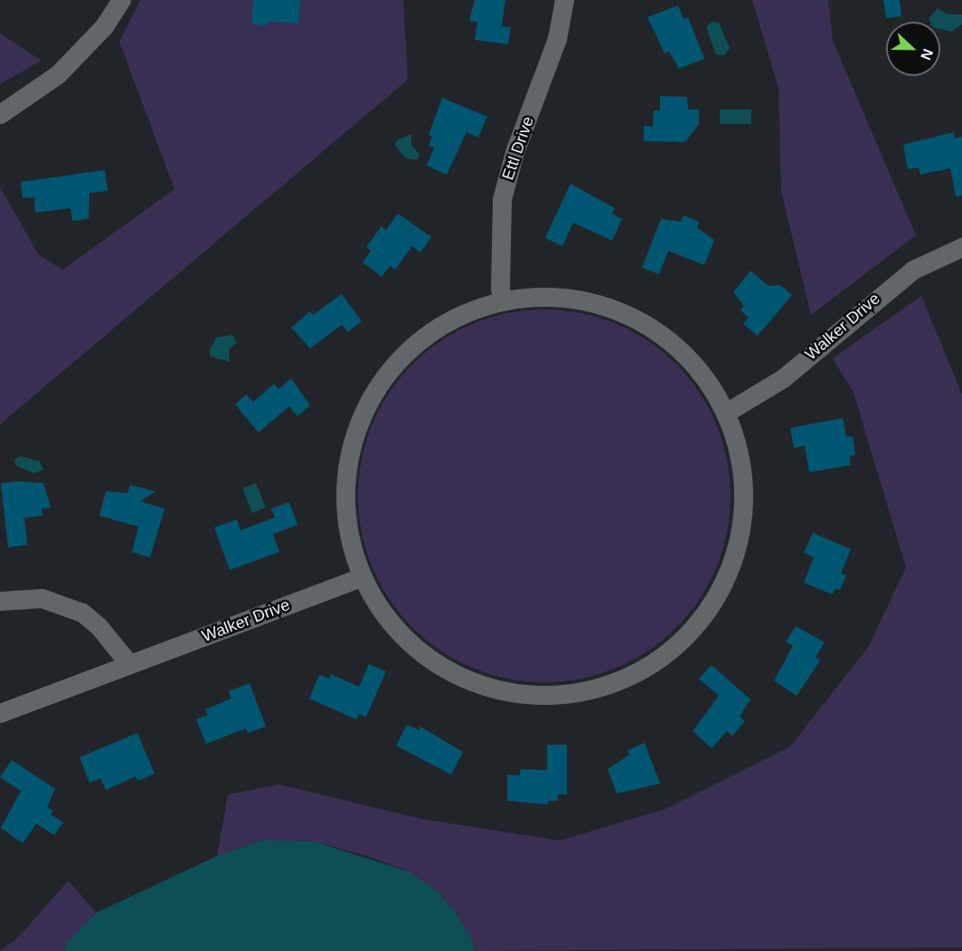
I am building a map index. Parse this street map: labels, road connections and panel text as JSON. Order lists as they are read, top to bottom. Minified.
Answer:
{"streets":{"street":["Ettl Drive","Walker Drive"]},"north":"right"}
